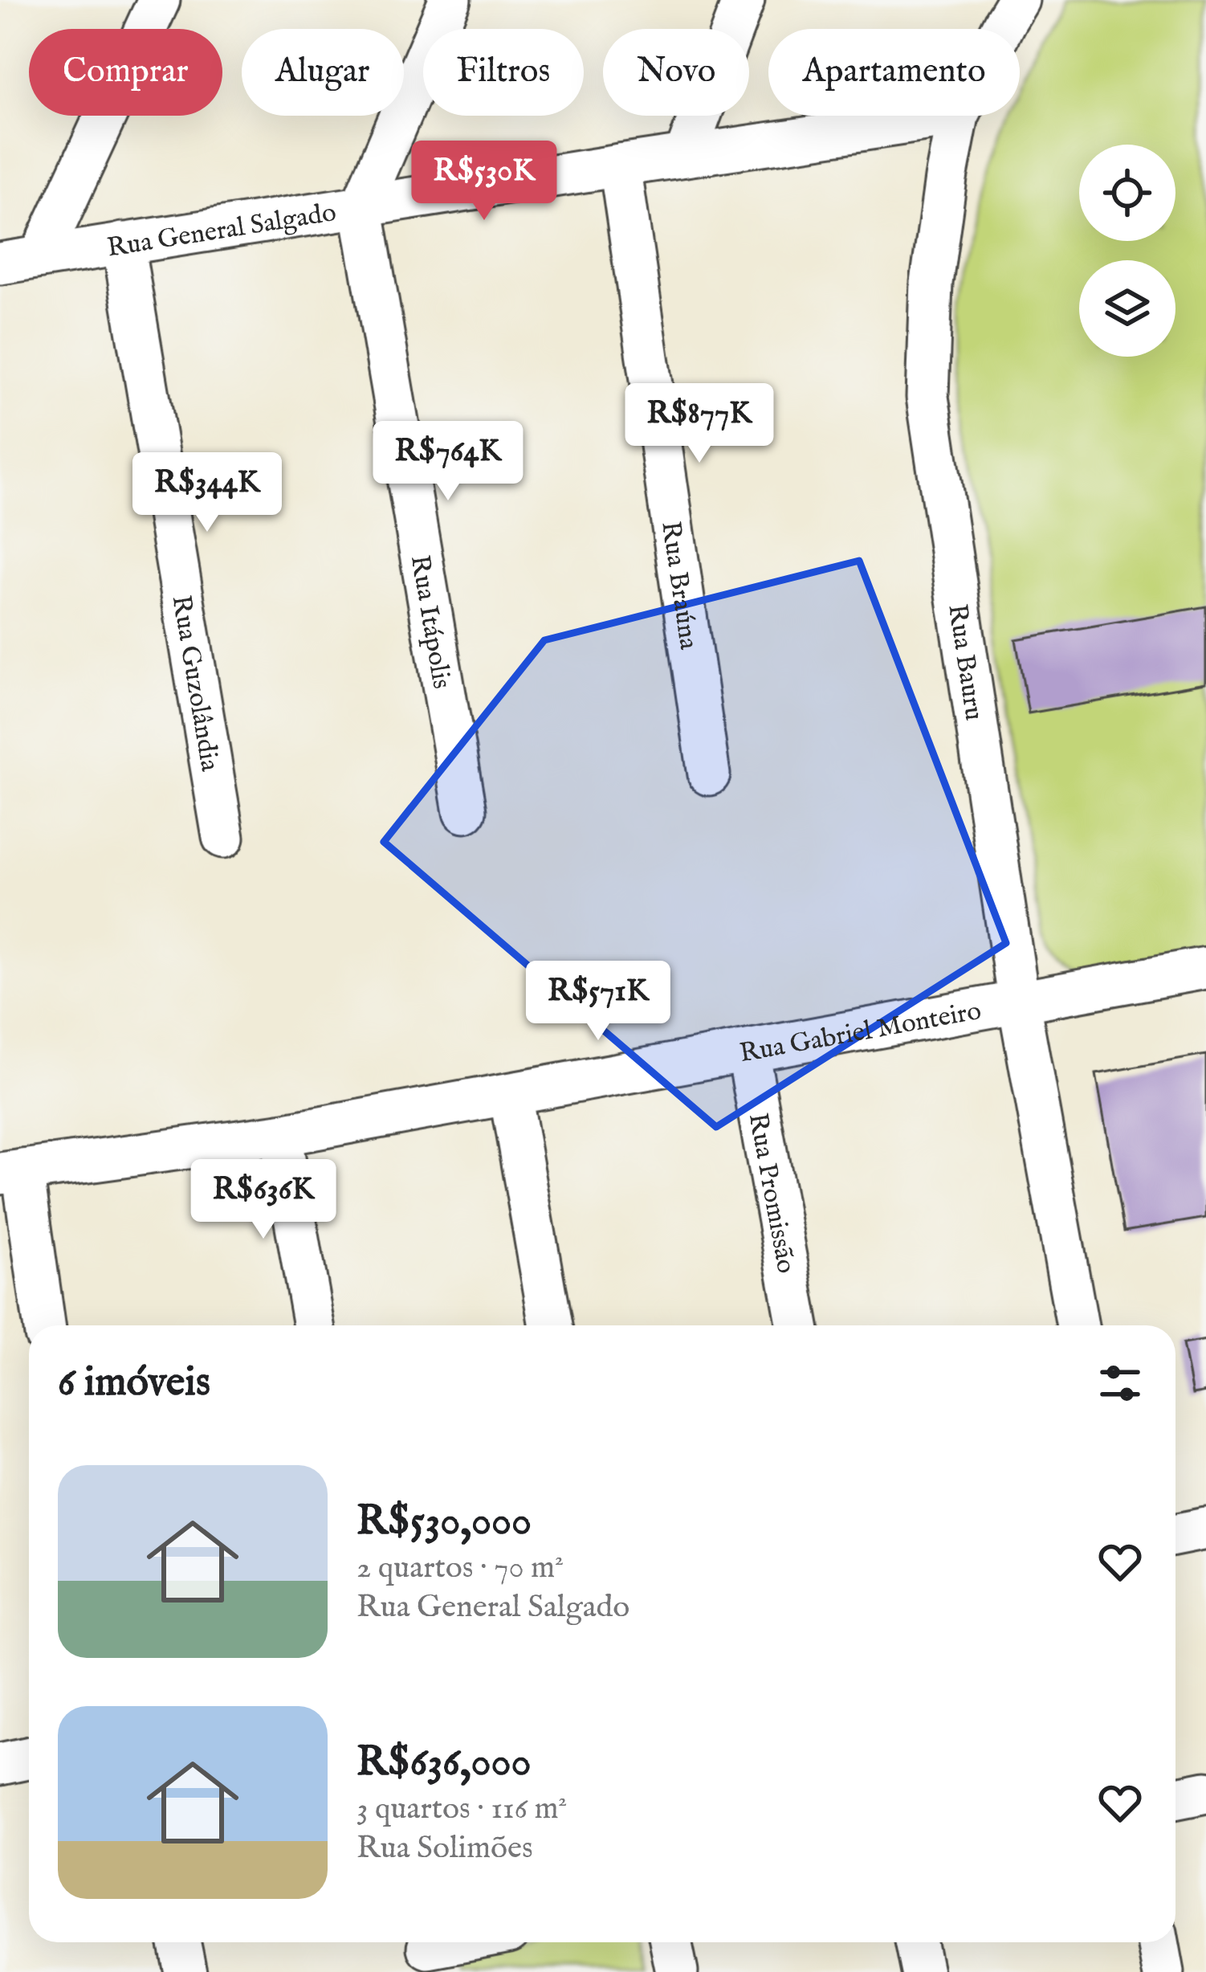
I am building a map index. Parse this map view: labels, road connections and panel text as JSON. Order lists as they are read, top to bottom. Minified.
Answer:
{"streets":{"street":["Rua General Salgado","Rua Braúna","Rua Itápolis","Rua Bauru","Rua Guzolândia","Rua Gabriel Monteiro","Rua Promissão"]},"crossings":[["Rua General Salgado","Rua Braúna"],["Rua General Salgado","Rua Itápolis"],["Rua General Salgado","Rua Bauru"],["Rua General Salgado","Rua Guzolândia"],["Rua Bauru","Rua Gabriel Monteiro"],["Rua Gabriel Monteiro","Rua Promissão"]],"page":{"chip":["Comprar","Alugar","Filtros","Novo","Apartamento"],"price":["R$530K","R$877K","R$764K","R$344K","R$571K","R$636K"],"heading":"6 imóveis","list":[{"name":"R$530,000","note":"2 quartos · 70 m² · Rua General Salgado"},{"name":"R$636,000","note":"3 quartos · 116 m² · Rua Solimões"}]}}
